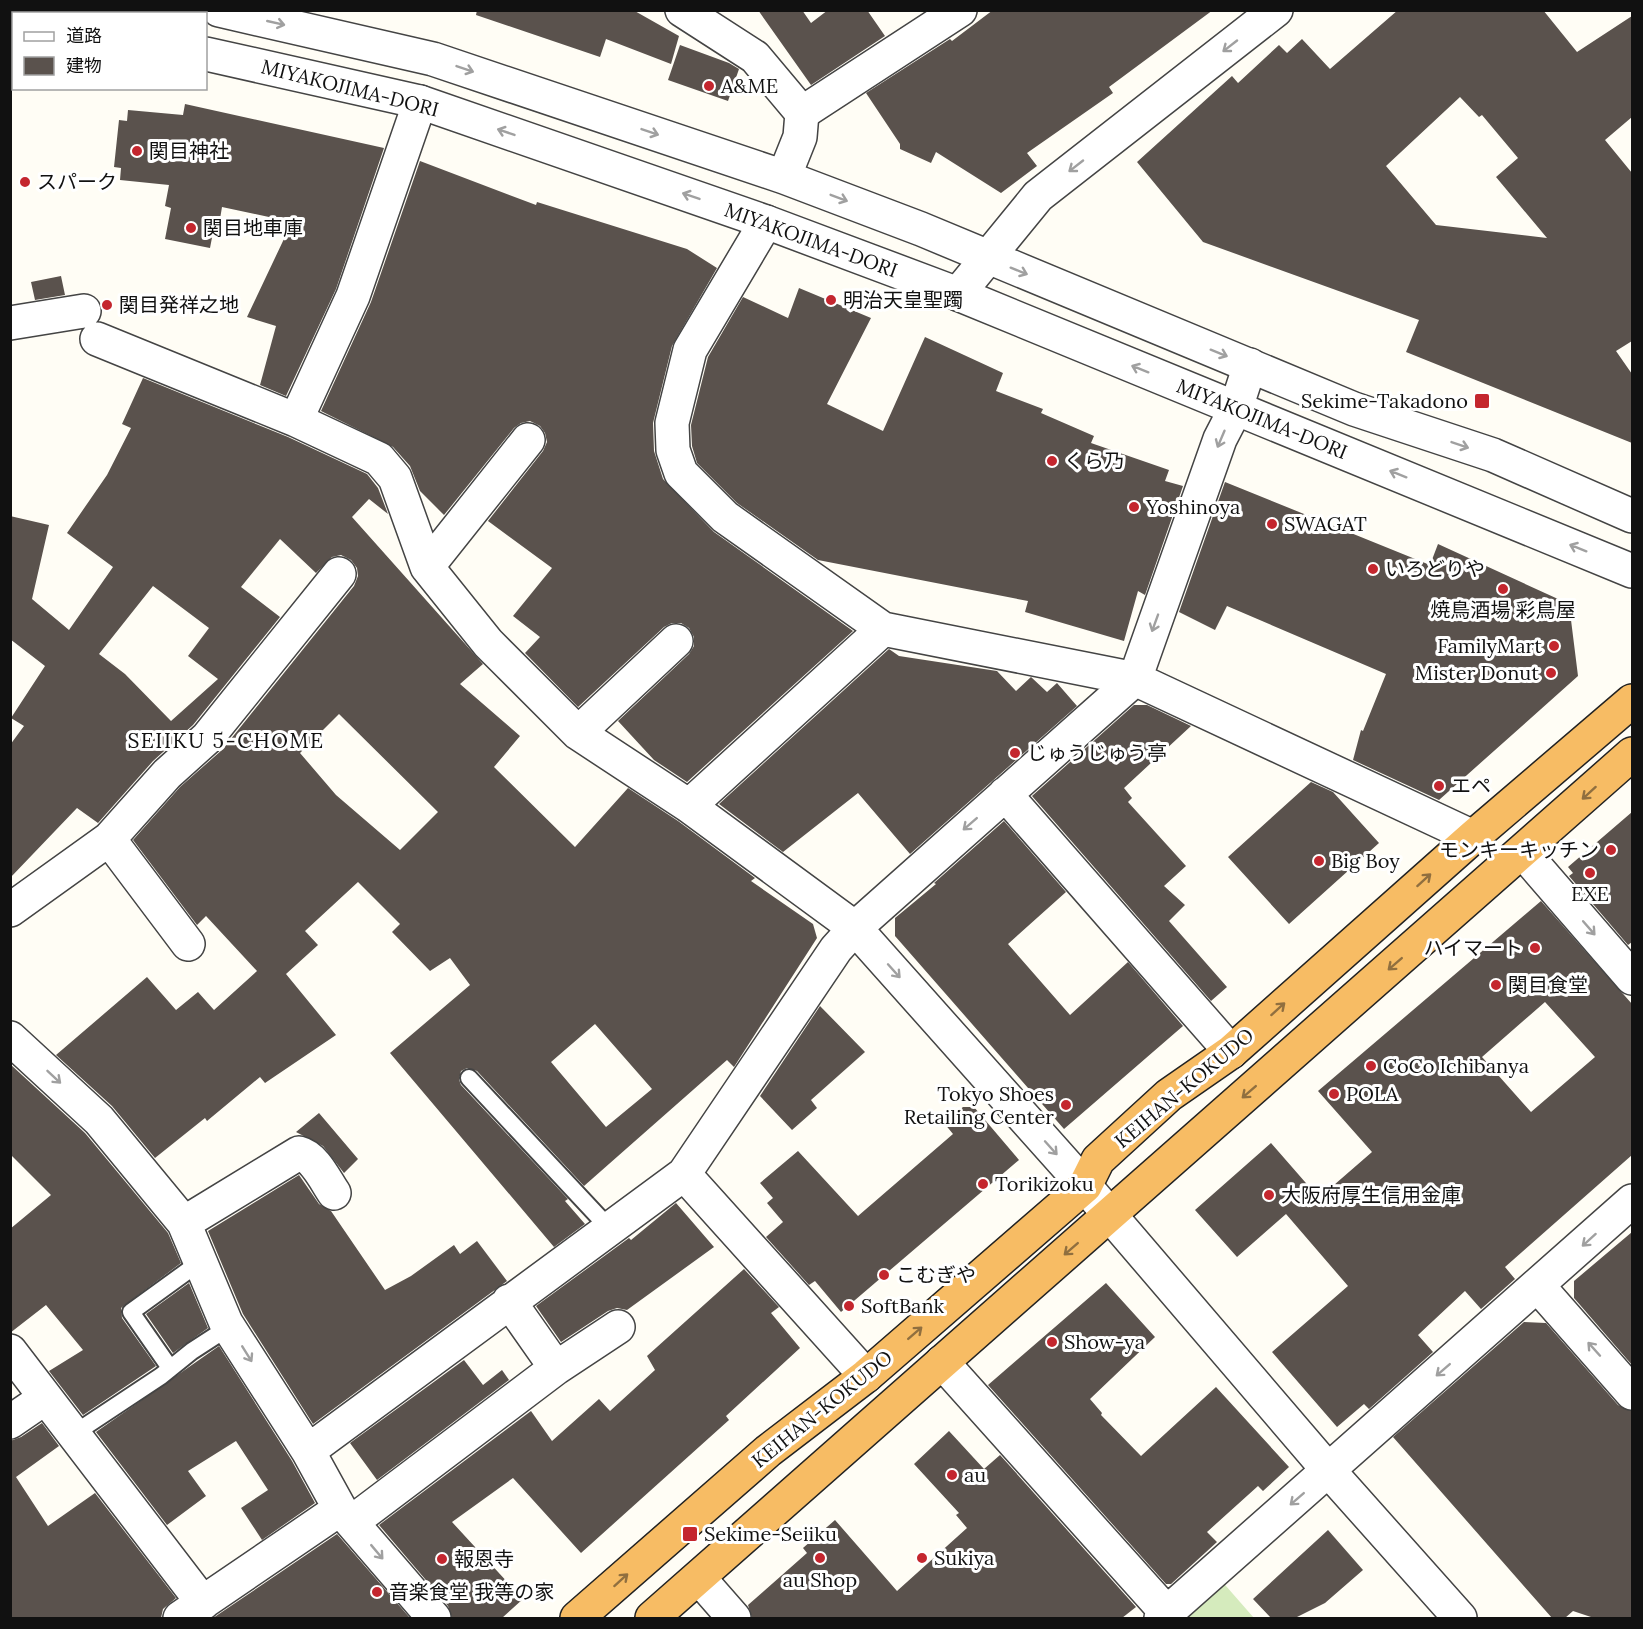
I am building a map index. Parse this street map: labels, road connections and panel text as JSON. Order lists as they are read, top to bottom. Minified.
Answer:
{"streets":{"highway":["KEIHAN-KOKUDO"],"street":["MIYAKOJIMA-DORI"]},"districts":["SEIIKU 5-CHOME"],"places":{"other":["A&ME","関目神社","スパーク","関目地車庫","明治天皇聖躅","関目発祥之地","くら乃","Yoshinoya","SWAGAT","いろどりや","焼鳥酒場 彩鳥屋","FamilyMart","Mister Donut","じゅうじゅう亭","エペ","モンキーキッチン","Big Boy","EXE","ハイマート","関目食堂","CoCo Ichibanya","POLA","Tokyo Shoes Retailing Center","Torikizoku","大阪府厚生信用金庫","こむぎや","SoftBank","Show-ya","au","au Shop","Sukiya","報恩寺","音楽食堂 我等の家"],"transit":["Sekime-Takadono","Sekime-Seiiku"]},"legend":["道路","建物"]}
